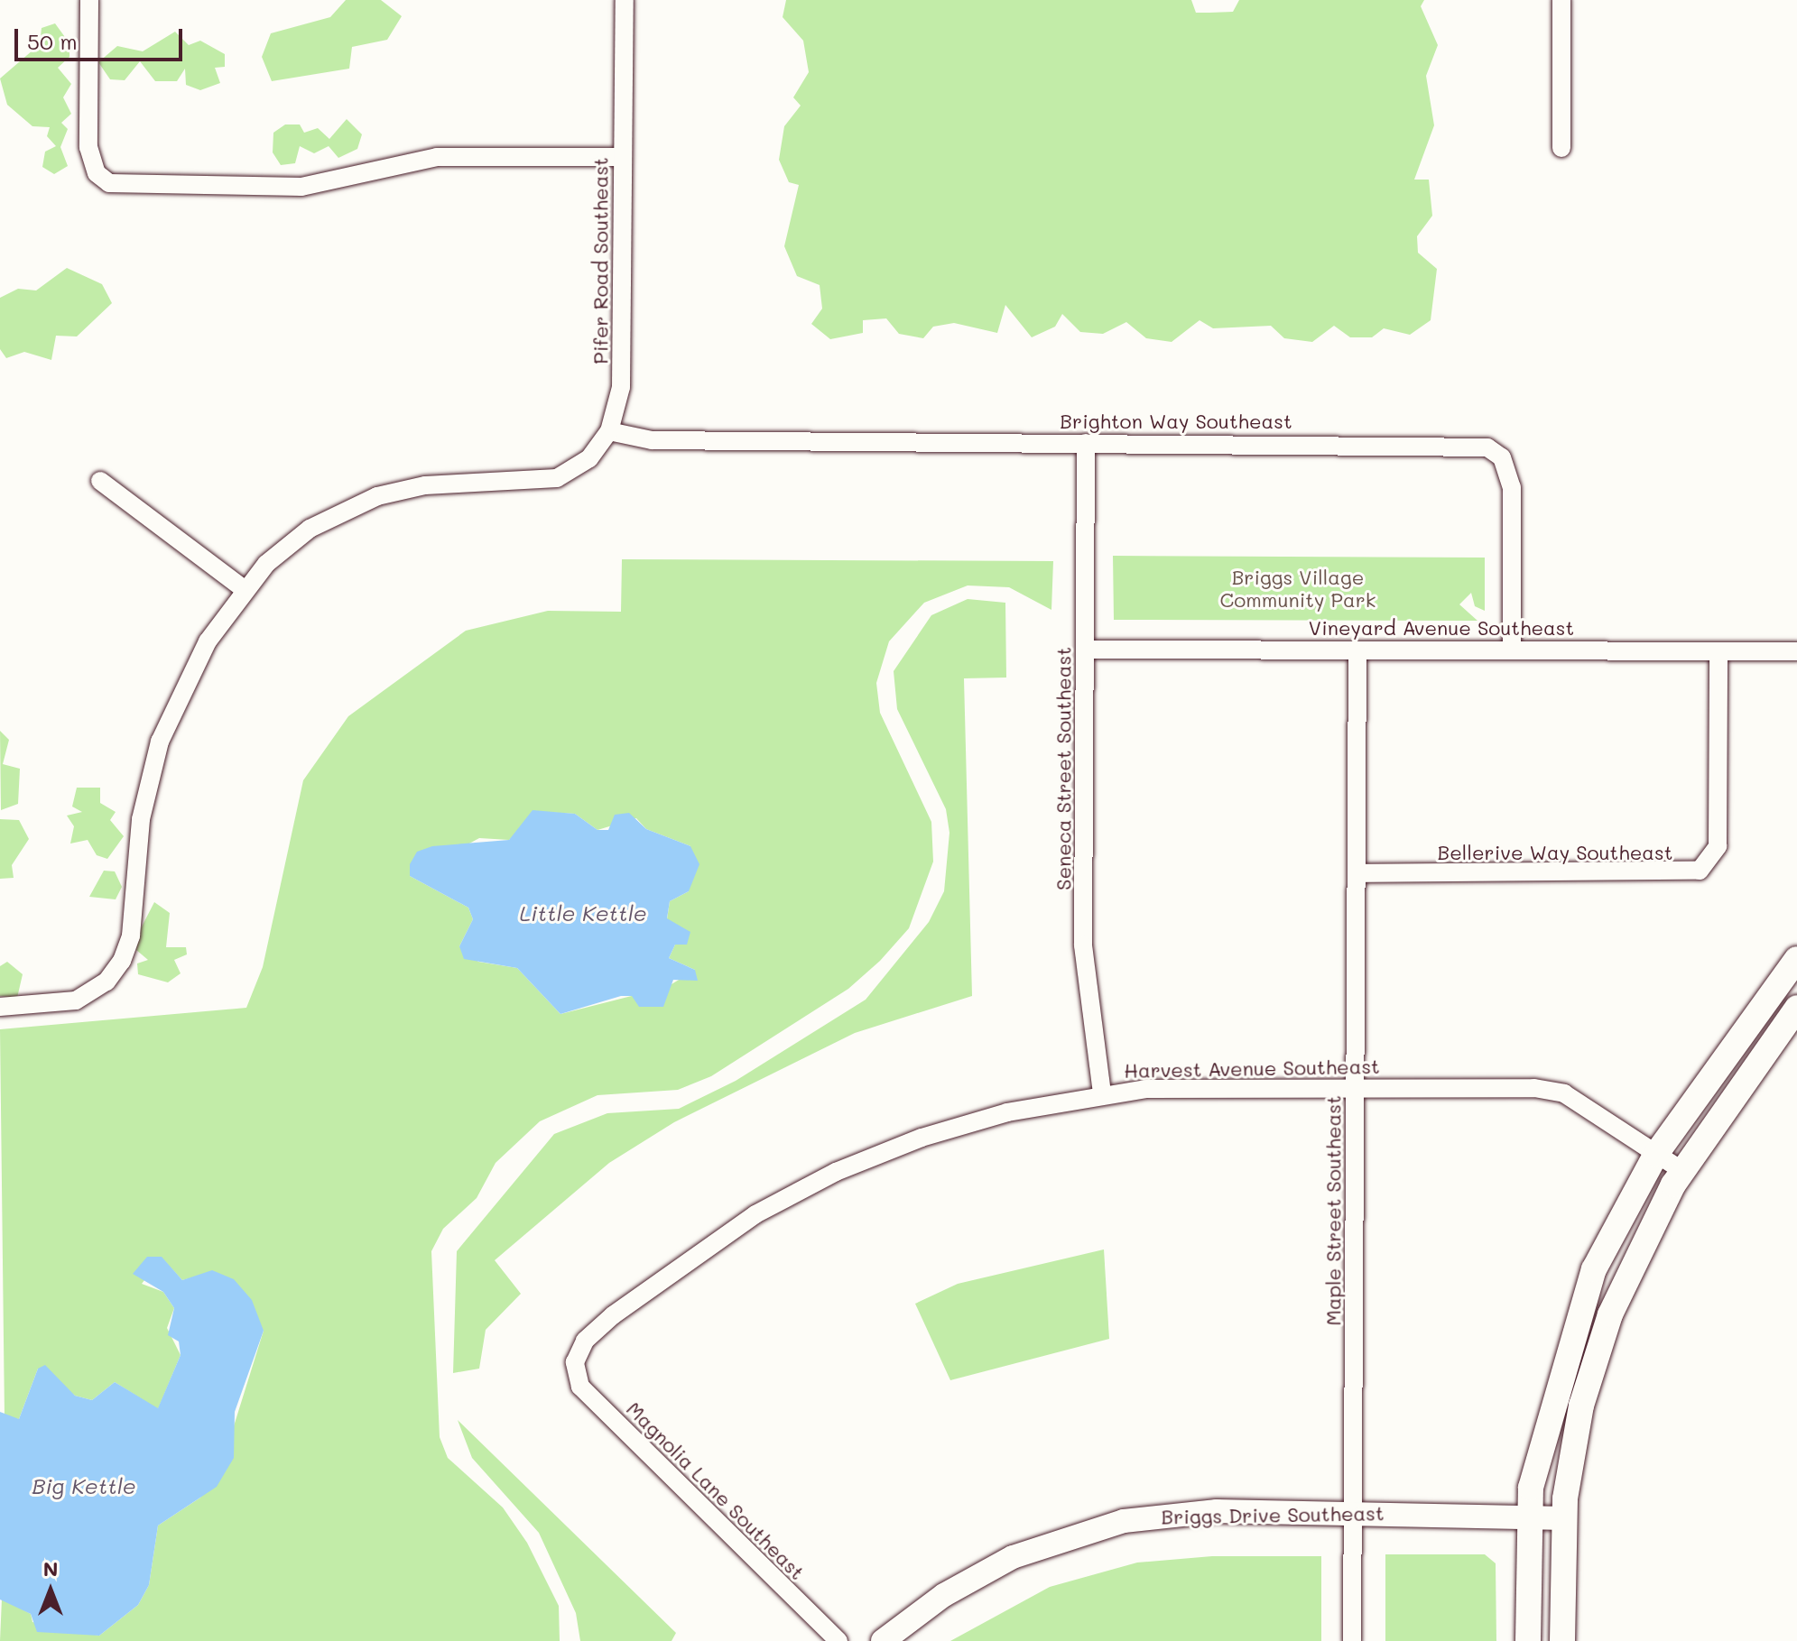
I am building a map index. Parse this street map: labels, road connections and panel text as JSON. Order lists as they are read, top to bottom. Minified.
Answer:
{"streets":{"street":["Pifer Road Southeast","Brighton Way Southeast","Vineyard Avenue Southeast","Seneca Street Southeast","Bellerive Way Southeast","Harvest Avenue Southeast","Maple Street Southeast","Magnolia Lane Southeast","Briggs Drive Southeast"]},"crossings":[["Pifer Road Southeast","Brighton Way Southeast"],["Brighton Way Southeast","Vineyard Avenue Southeast"],["Brighton Way Southeast","Seneca Street Southeast"],["Vineyard Avenue Southeast","Seneca Street Southeast"],["Vineyard Avenue Southeast","Bellerive Way Southeast"],["Vineyard Avenue Southeast","Maple Street Southeast"],["Seneca Street Southeast","Harvest Avenue Southeast"],["Bellerive Way Southeast","Maple Street Southeast"],["Harvest Avenue Southeast","Maple Street Southeast"],["Harvest Avenue Southeast","Magnolia Lane Southeast"],["Maple Street Southeast","Briggs Drive Southeast"]],"water":["Little Kettle","Big Kettle"],"parks":["Briggs Village Community Park"],"scale_bar":"50 m","north":"top"}
